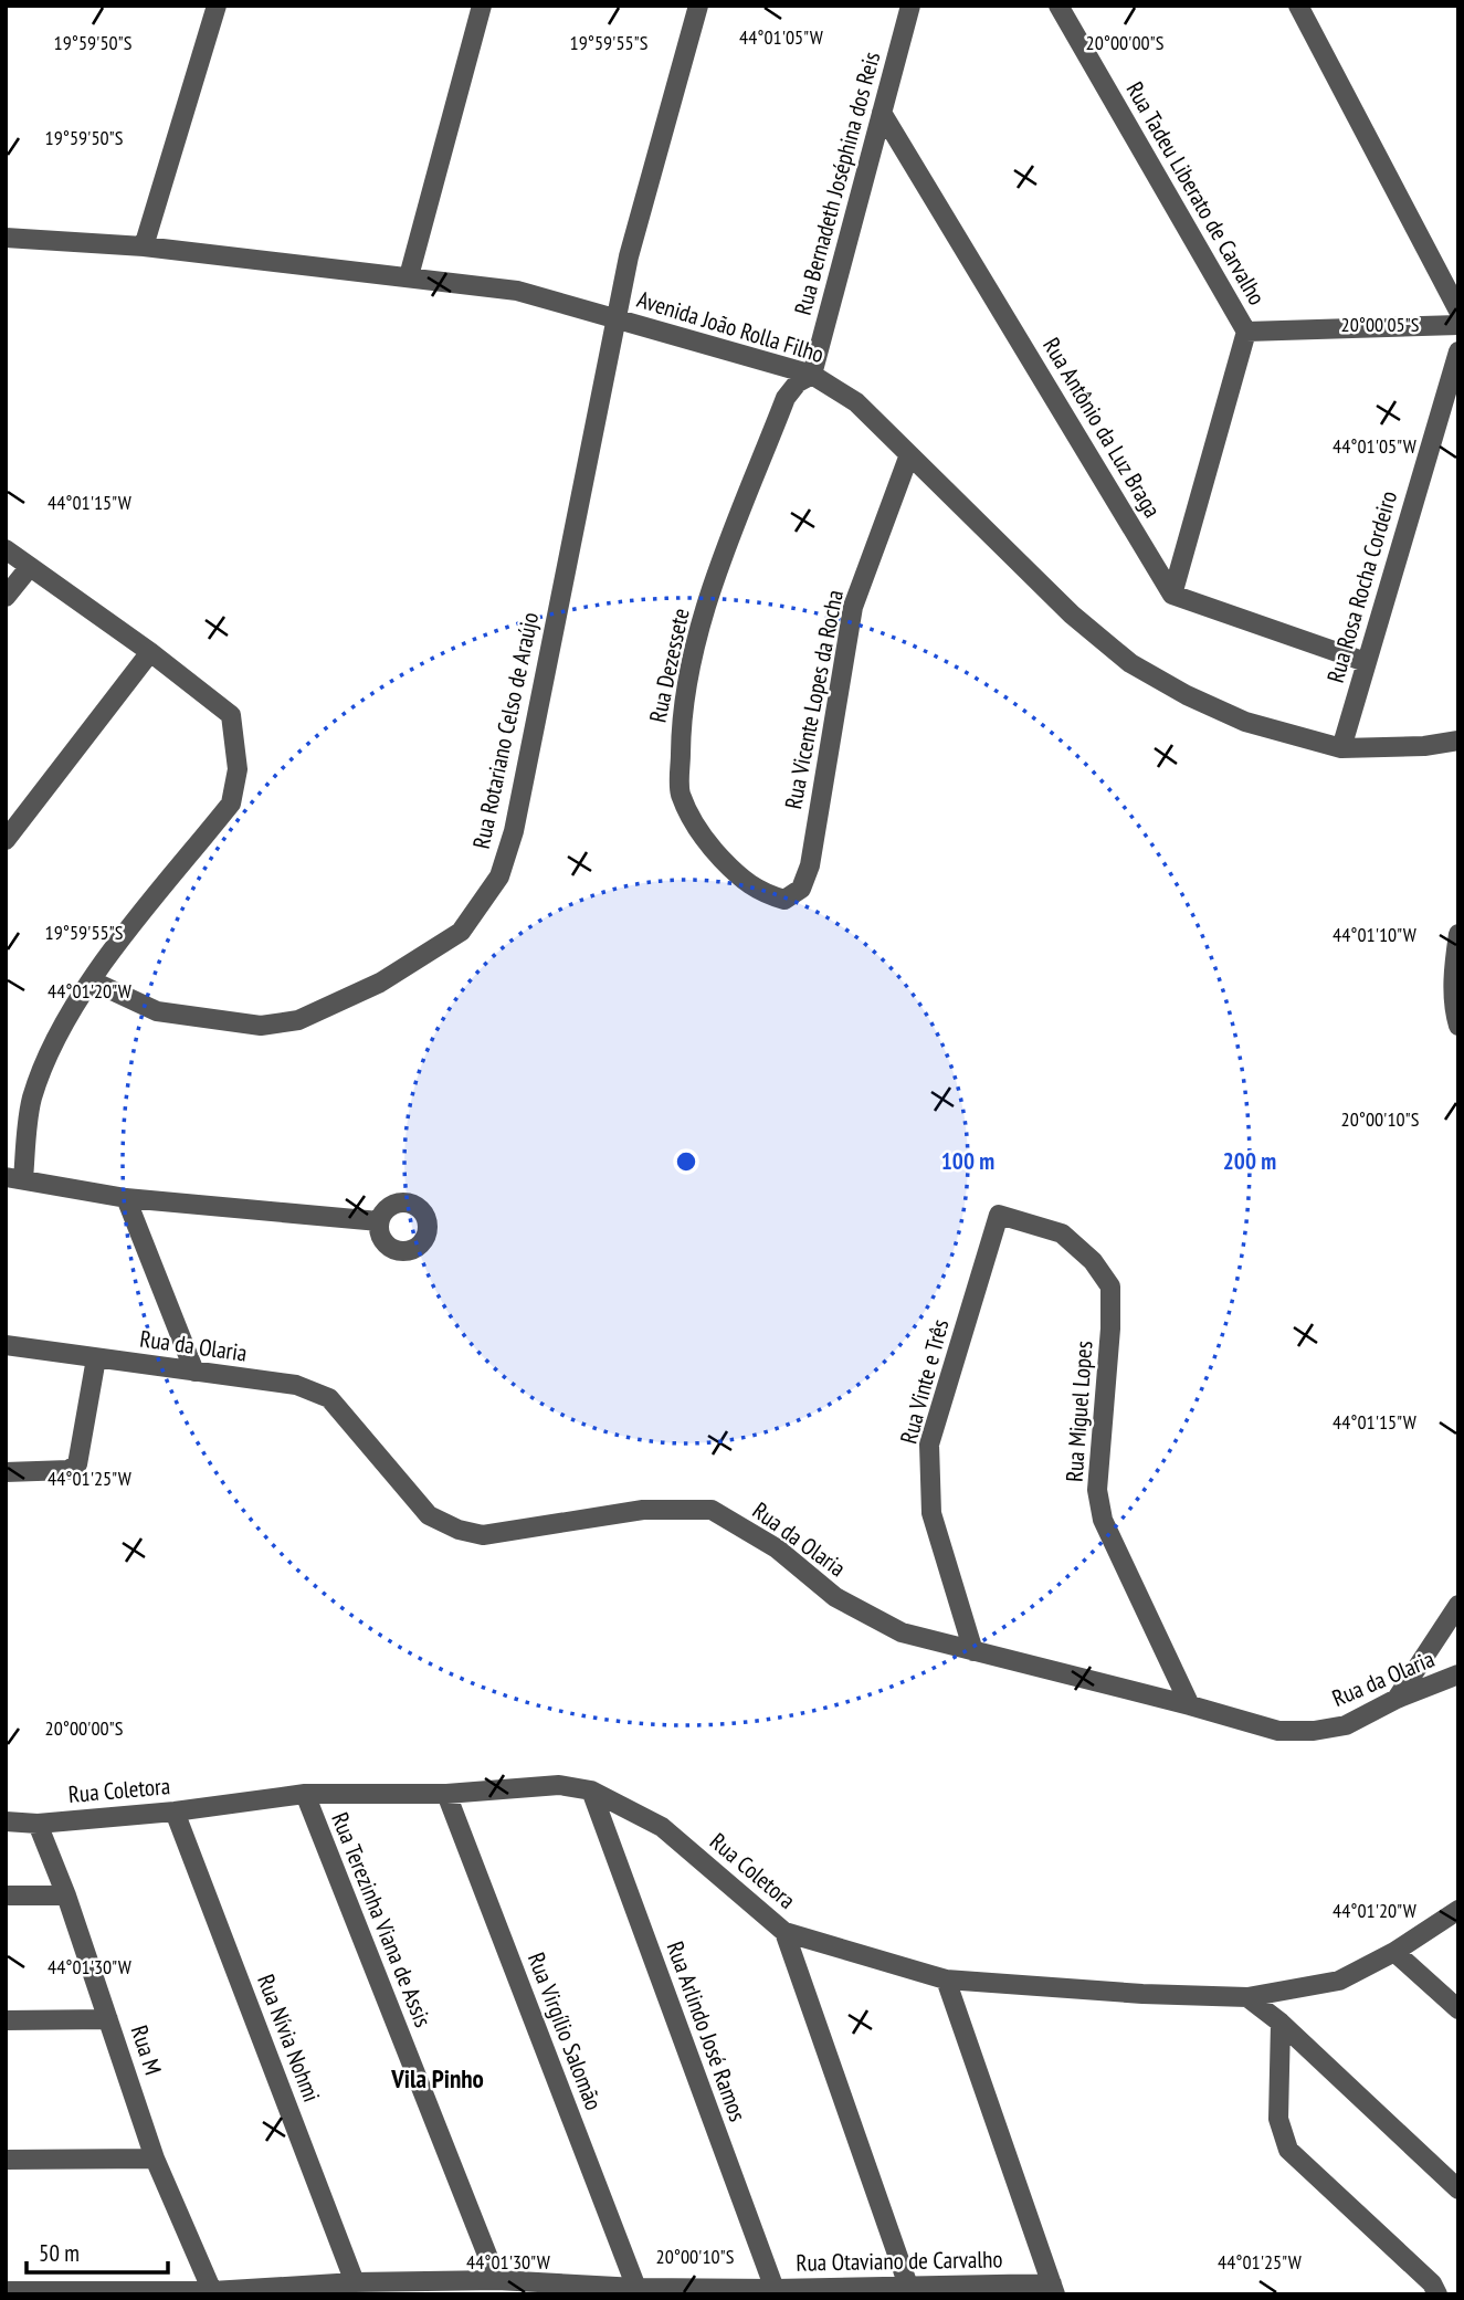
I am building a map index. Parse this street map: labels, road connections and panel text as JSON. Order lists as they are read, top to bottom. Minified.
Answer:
{"streets":{"street":["Rua Bernadeth Joséphina dos Reis","Rua Tadeu Liberato de Carvalho","Avenida João Rolla Filho","Rua Antônio da Luz Braga","Rua Rosa Rocha Cordeiro","Rua Dezessete","Rua Vicente Lopes da Rocha","Rua Rotariano Celso de Araújo","Rua da Olaria","Rua Vinte e Três","Rua Miguel Lopes","Rua Coletora","Rua Terezinha Viana de Assis","Rua Virgílio Salomão","Rua Arlindo José Ramos","Rua Nívia Nohmi","Rua M","Rua Otaviano de Carvalho"]},"crossings":[["Rua Bernadeth Joséphina dos Reis","Avenida João Rolla Filho"],["Rua Bernadeth Joséphina dos Reis","Rua Antônio da Luz Braga"],["Rua Bernadeth Joséphina dos Reis","Rua Dezessete"],["Rua Tadeu Liberato de Carvalho","Rua Antônio da Luz Braga"],["Avenida João Rolla Filho","Rua Rosa Rocha Cordeiro"],["Avenida João Rolla Filho","Rua Dezessete"],["Avenida João Rolla Filho","Rua Vicente Lopes da Rocha"],["Avenida João Rolla Filho","Rua Rotariano Celso de Araújo"],["Rua Dezessete","Rua Vicente Lopes da Rocha"],["Rua da Olaria","Rua Vinte e Três"],["Rua da Olaria","Rua Miguel Lopes"],["Rua Vinte e Três","Rua Miguel Lopes"],["Rua Coletora","Rua Terezinha Viana de Assis"],["Rua Coletora","Rua Virgílio Salomão"],["Rua Coletora","Rua Arlindo José Ramos"],["Rua Coletora","Rua Nívia Nohmi"],["Rua Coletora","Rua M"],["Rua Terezinha Viana de Assis","Rua Otaviano de Carvalho"],["Rua Virgílio Salomão","Rua Otaviano de Carvalho"],["Rua Arlindo José Ramos","Rua Otaviano de Carvalho"],["Rua Nívia Nohmi","Rua Otaviano de Carvalho"],["Rua M","Rua Otaviano de Carvalho"]],"districts":["Vila Pinho"],"scale_bar":"50 m","coordinates":["44°01'05\"W","19°59'50\"S","19°59'55\"S","20°00'00\"S","20°00'05\"S","44°01'15\"W","44°01'10\"W","44°01'20\"W","20°00'10\"S","44°01'25\"W","44°01'30\"W"],"rings":["100 m","200 m"]}
